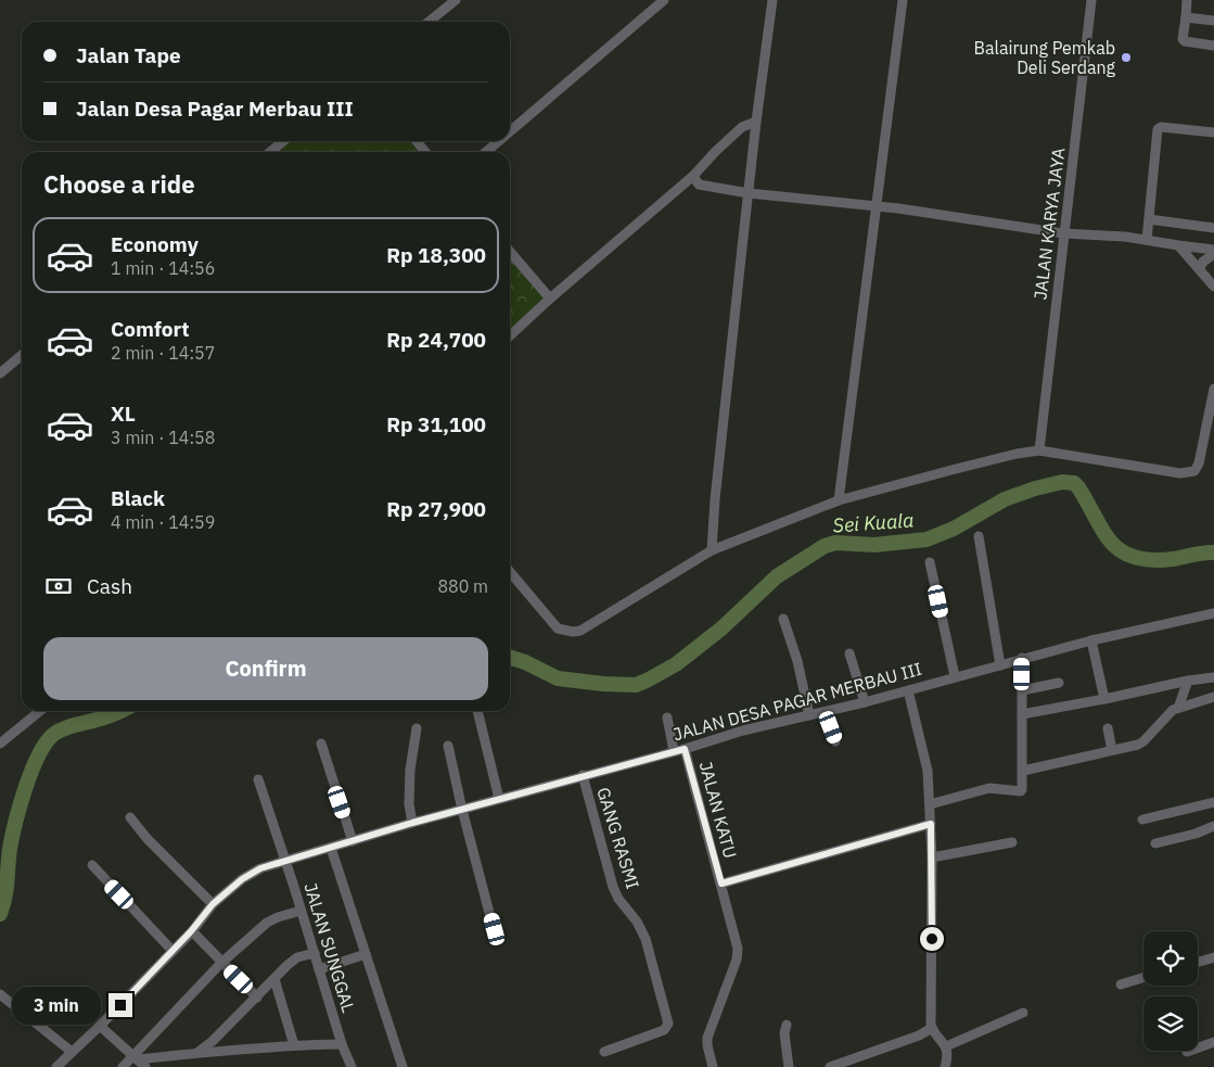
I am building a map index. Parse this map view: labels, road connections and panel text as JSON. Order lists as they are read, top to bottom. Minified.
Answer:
{"streets":{"street":["JALAN KARYA JAYA","JALAN DESA PAGAR MERBAU III","JALAN KATU","GANG RASMI","JALAN SUNGGAL"]},"crossings":[["JALAN DESA PAGAR MERBAU III","JALAN KATU"],["JALAN DESA PAGAR MERBAU III","GANG RASMI"],["JALAN DESA PAGAR MERBAU III","JALAN SUNGGAL"]],"water":["Sei Kuala"],"places":["Balairung Pemkab Deli Serdang"],"page":{"banner":["Jalan Tape","Jalan Desa Pagar Merbau III"],"heading":"Choose a ride","list":[{"name":"Economy","note":"1 min · 14:56","value":"Rp 18,300"},{"name":"Comfort","note":"2 min · 14:57","value":"Rp 24,700"},{"name":"XL","note":"3 min · 14:58","value":"Rp 31,100"},{"name":"Black","note":"4 min · 14:59","value":"Rp 27,900"}],"pay":["Cash","880 m"],"buttons":"Confirm","bubble":"3 min"}}
